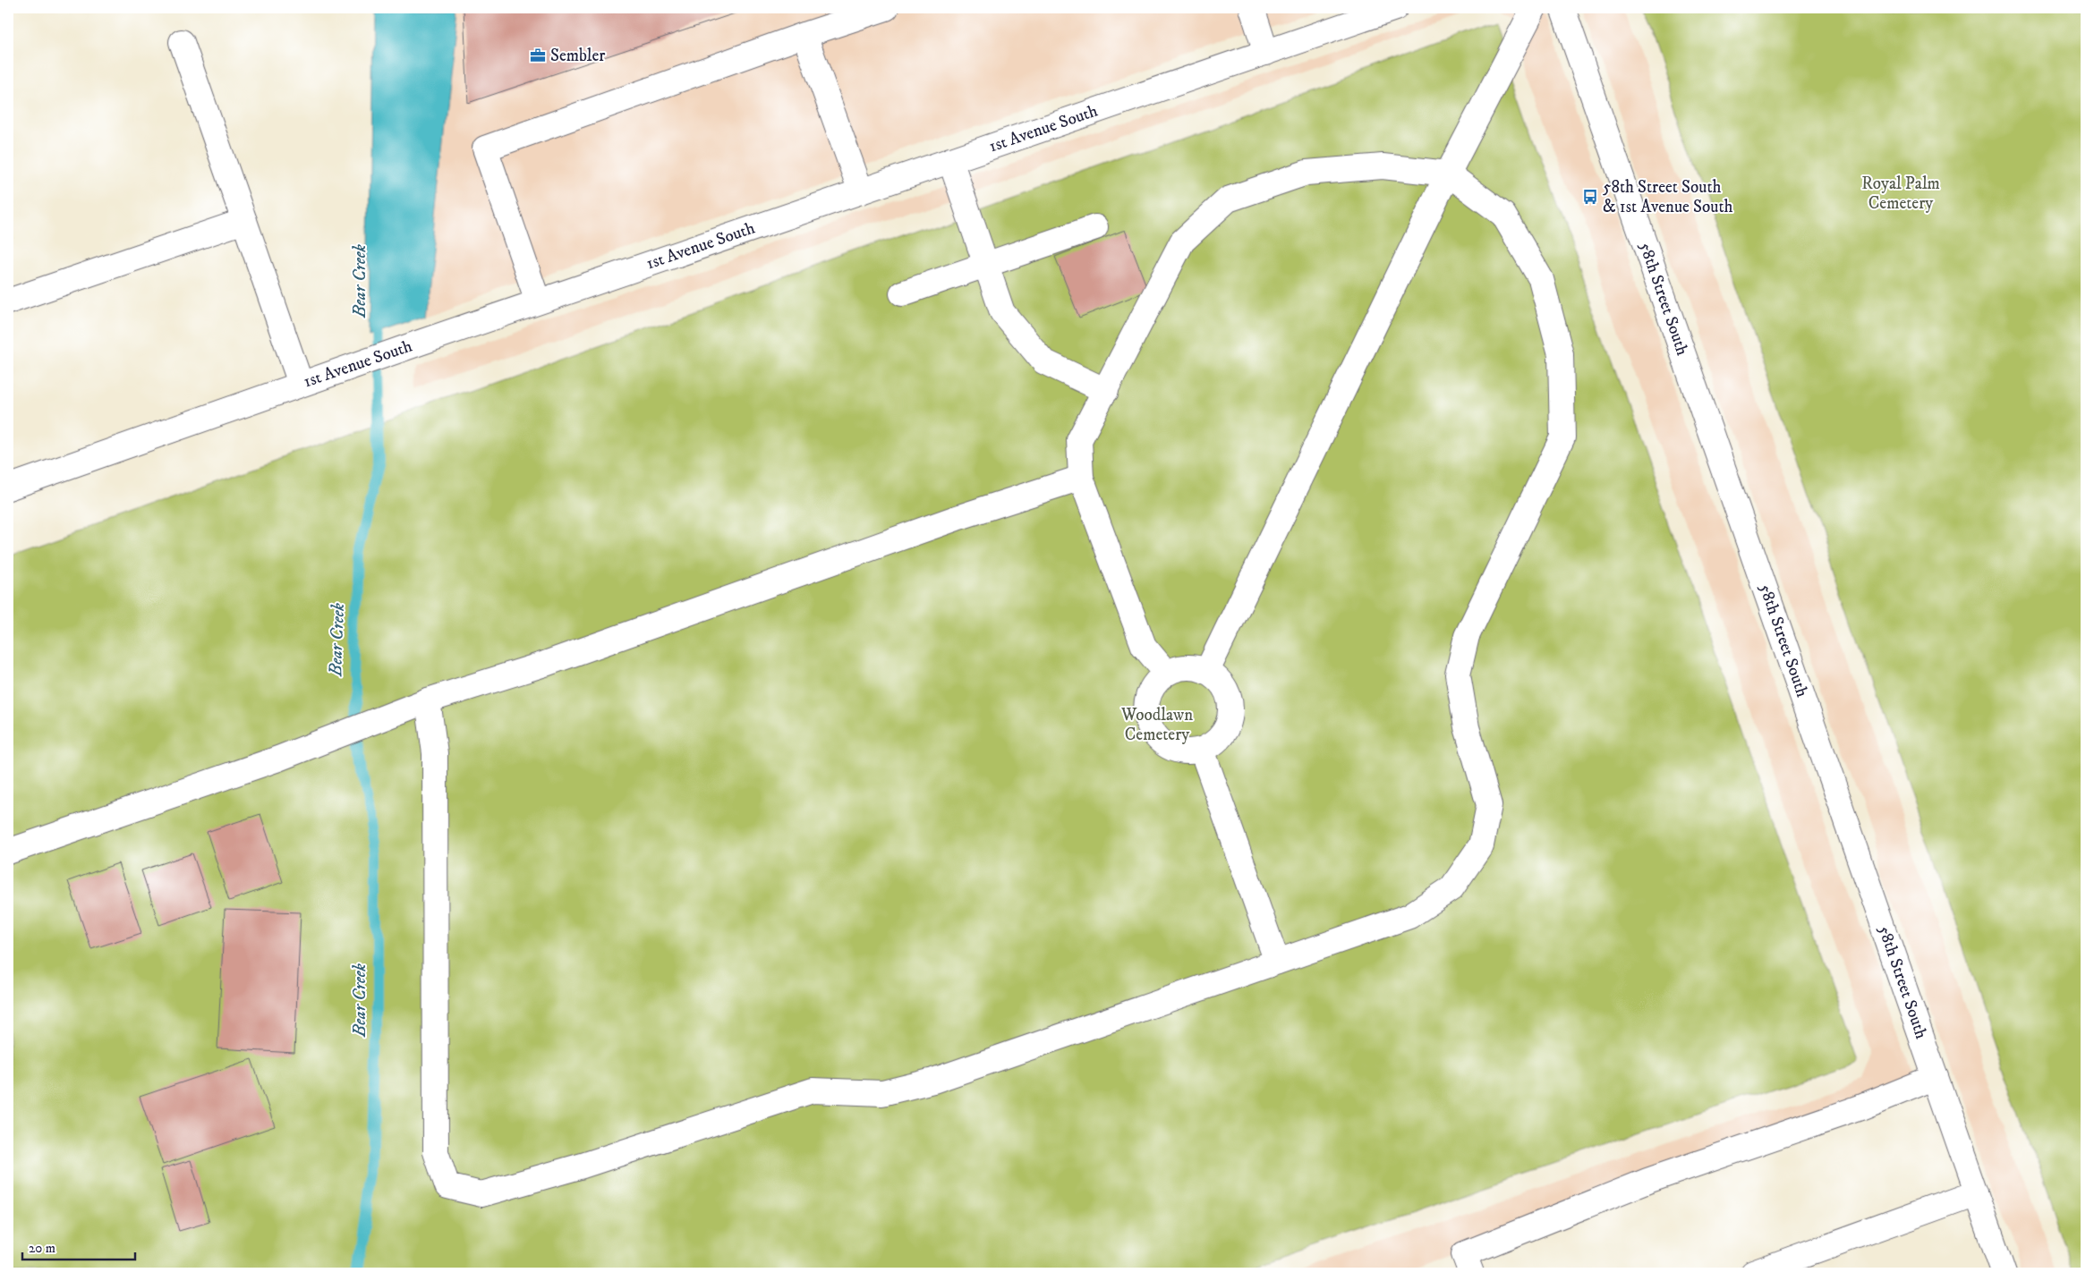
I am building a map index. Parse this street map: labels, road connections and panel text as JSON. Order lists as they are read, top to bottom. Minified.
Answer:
{"streets":{"main road":["1st Avenue South","58th Street South"]},"water":["Bear Creek"],"parks":["Royal Palm Cemetery","Woodlawn Cemetery"],"places":{"office":["Sembler"],"bus stop":["58th Street South & 1st Avenue South"]},"scale_bar":"20 m"}
